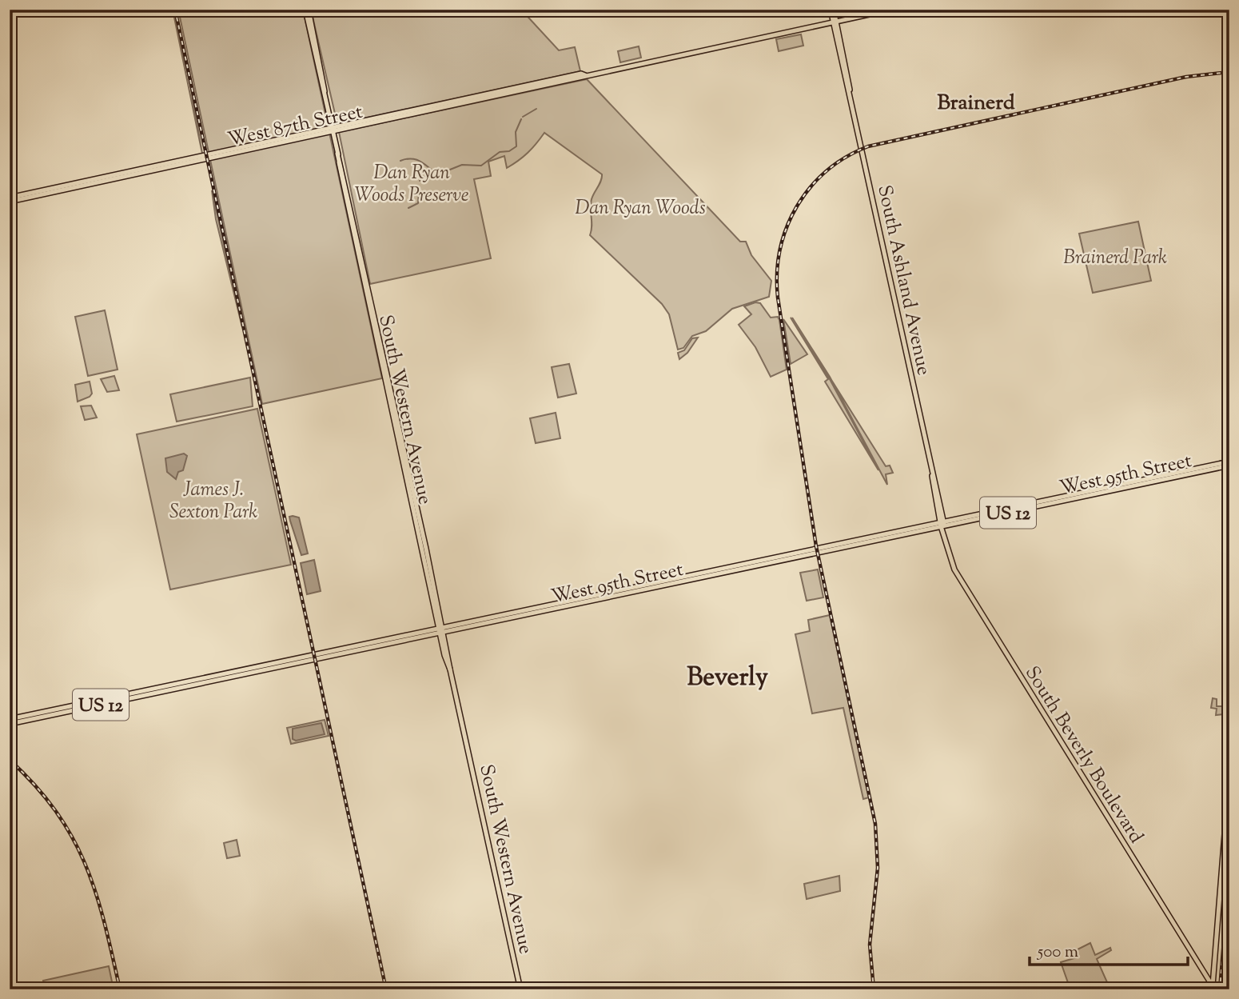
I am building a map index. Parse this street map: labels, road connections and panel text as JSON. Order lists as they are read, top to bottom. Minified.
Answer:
{"streets":{"main road":["West 87th Street","South Ashland Avenue","South Western Avenue","West 95th Street","US 12","South Beverly Boulevard"]},"crossings":[["West 87th Street","South Ashland Avenue"],["West 87th Street","South Western Avenue"],["South Ashland Avenue","West 95th Street"],["South Ashland Avenue","South Beverly Boulevard"],["South Western Avenue","West 95th Street"]],"districts":["Brainerd","Beverly"],"parks":["Dan Ryan Woods Preserve","Dan Ryan Woods","Brainerd Park","James J. Sexton Park"],"scale_bar":"500 m"}
